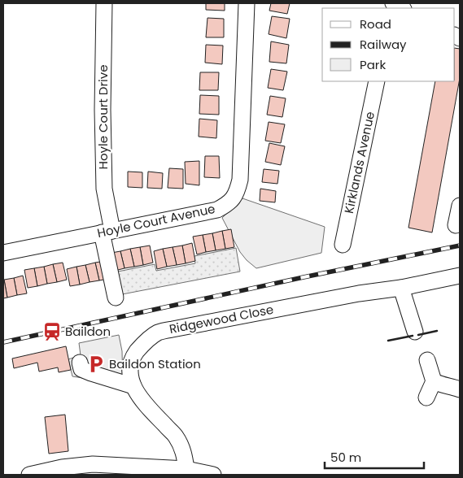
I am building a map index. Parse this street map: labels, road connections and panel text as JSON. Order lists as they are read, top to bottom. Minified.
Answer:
{"streets":{"street":["Hoyle Court Drive","Kirklands Avenue","Hoyle Court Avenue","Ridgewood Close"]},"crossings":[["Hoyle Court Drive","Hoyle Court Avenue"]],"places":{"station":["Baildon"],"parking":["Baildon Station"]},"legend":["Road","Railway","Park"],"scale_bar":"50 m"}
